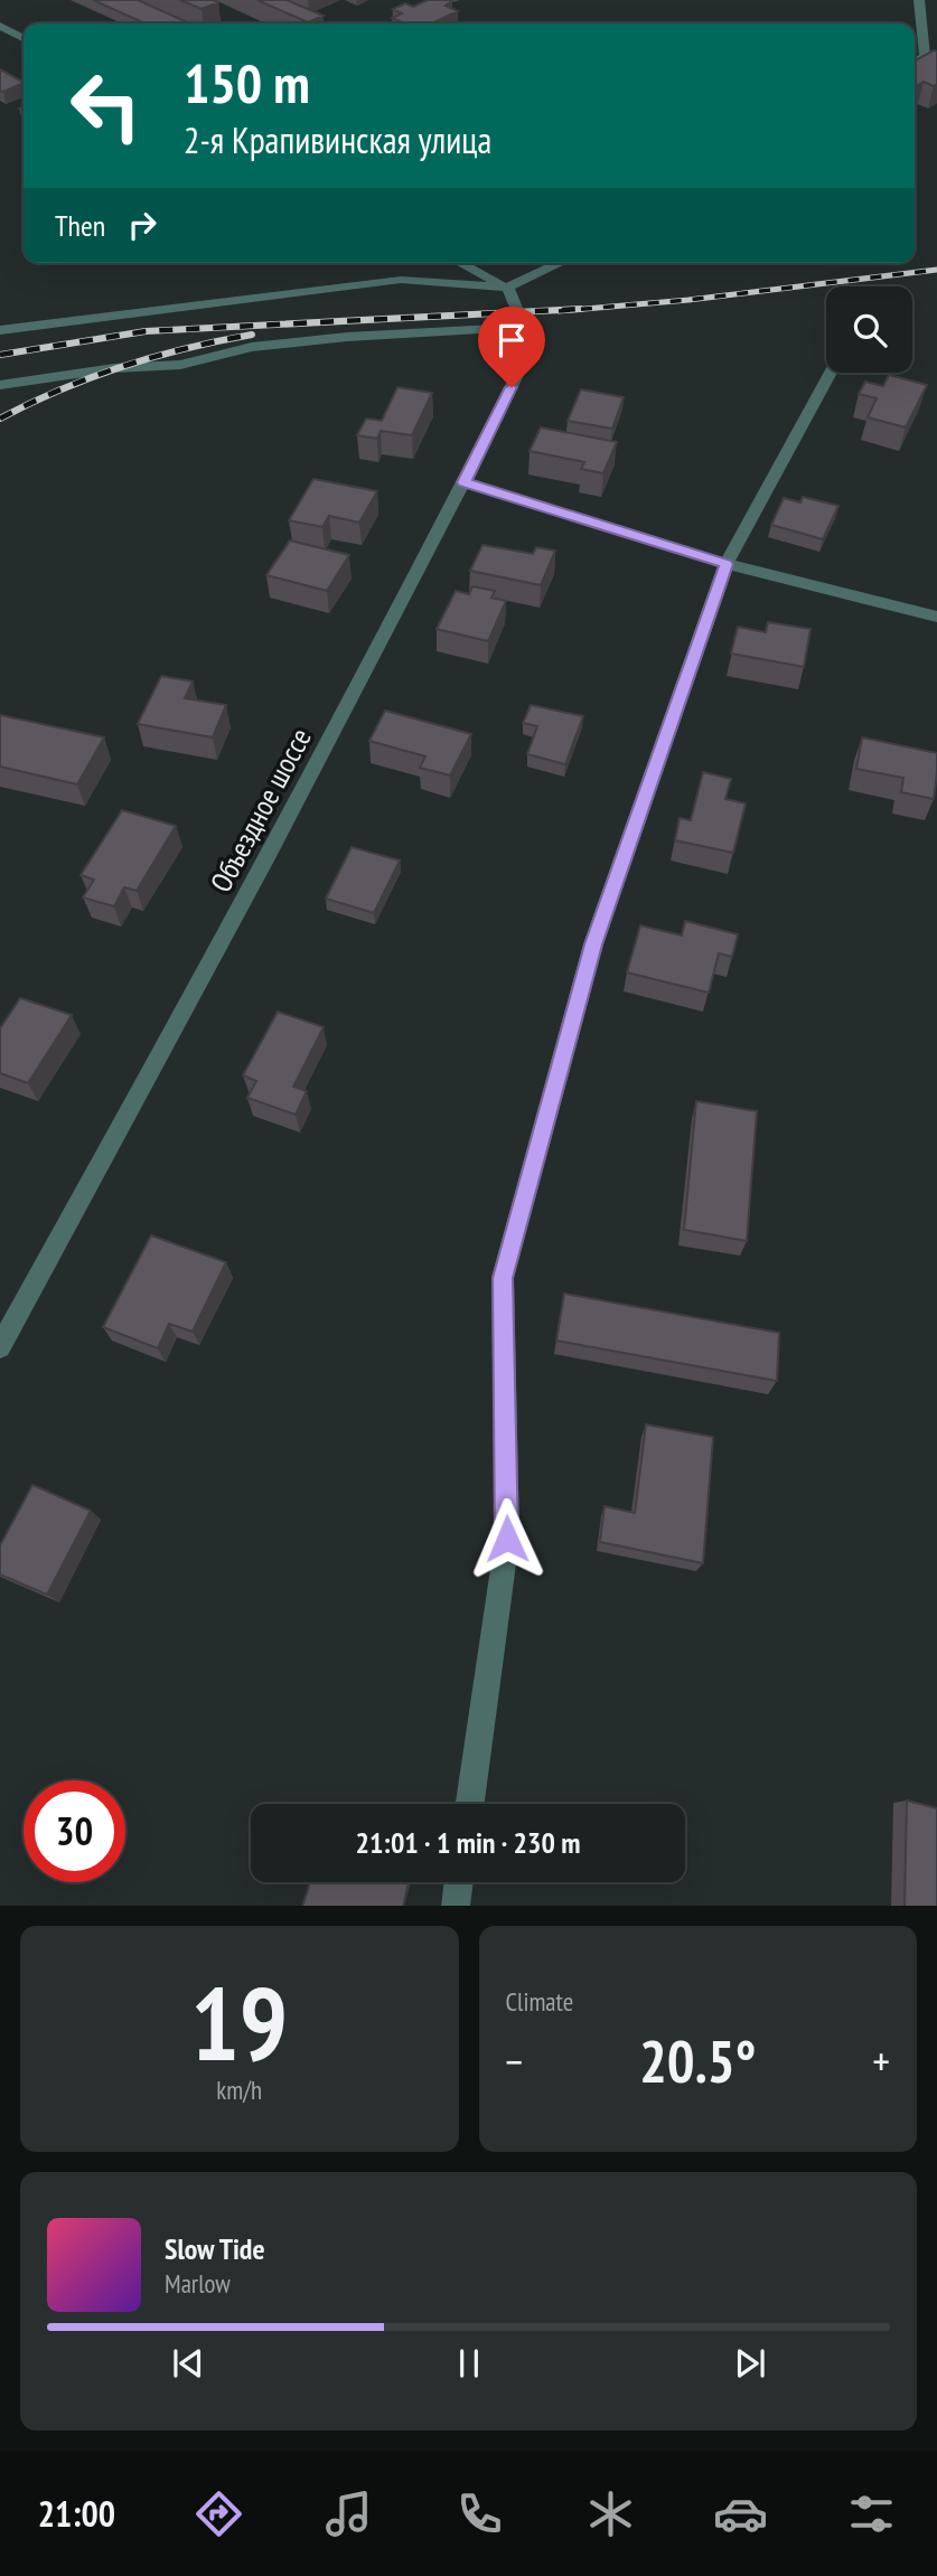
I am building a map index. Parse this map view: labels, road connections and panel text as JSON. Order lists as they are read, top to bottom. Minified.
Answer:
{"streets":{"street":["Объездное шоссе"]},"page":{"turn":["150 m","2-я Крапивинская улица"],"then":"Then","limit":"30","trip":"21:01 · 1 min · 230 m","tile":[["19","km/h"],"Climate"],"heat":["−","20.5°","+"],"song":["Slow Tide","Marlow"],"tabs":"21:00"}}
